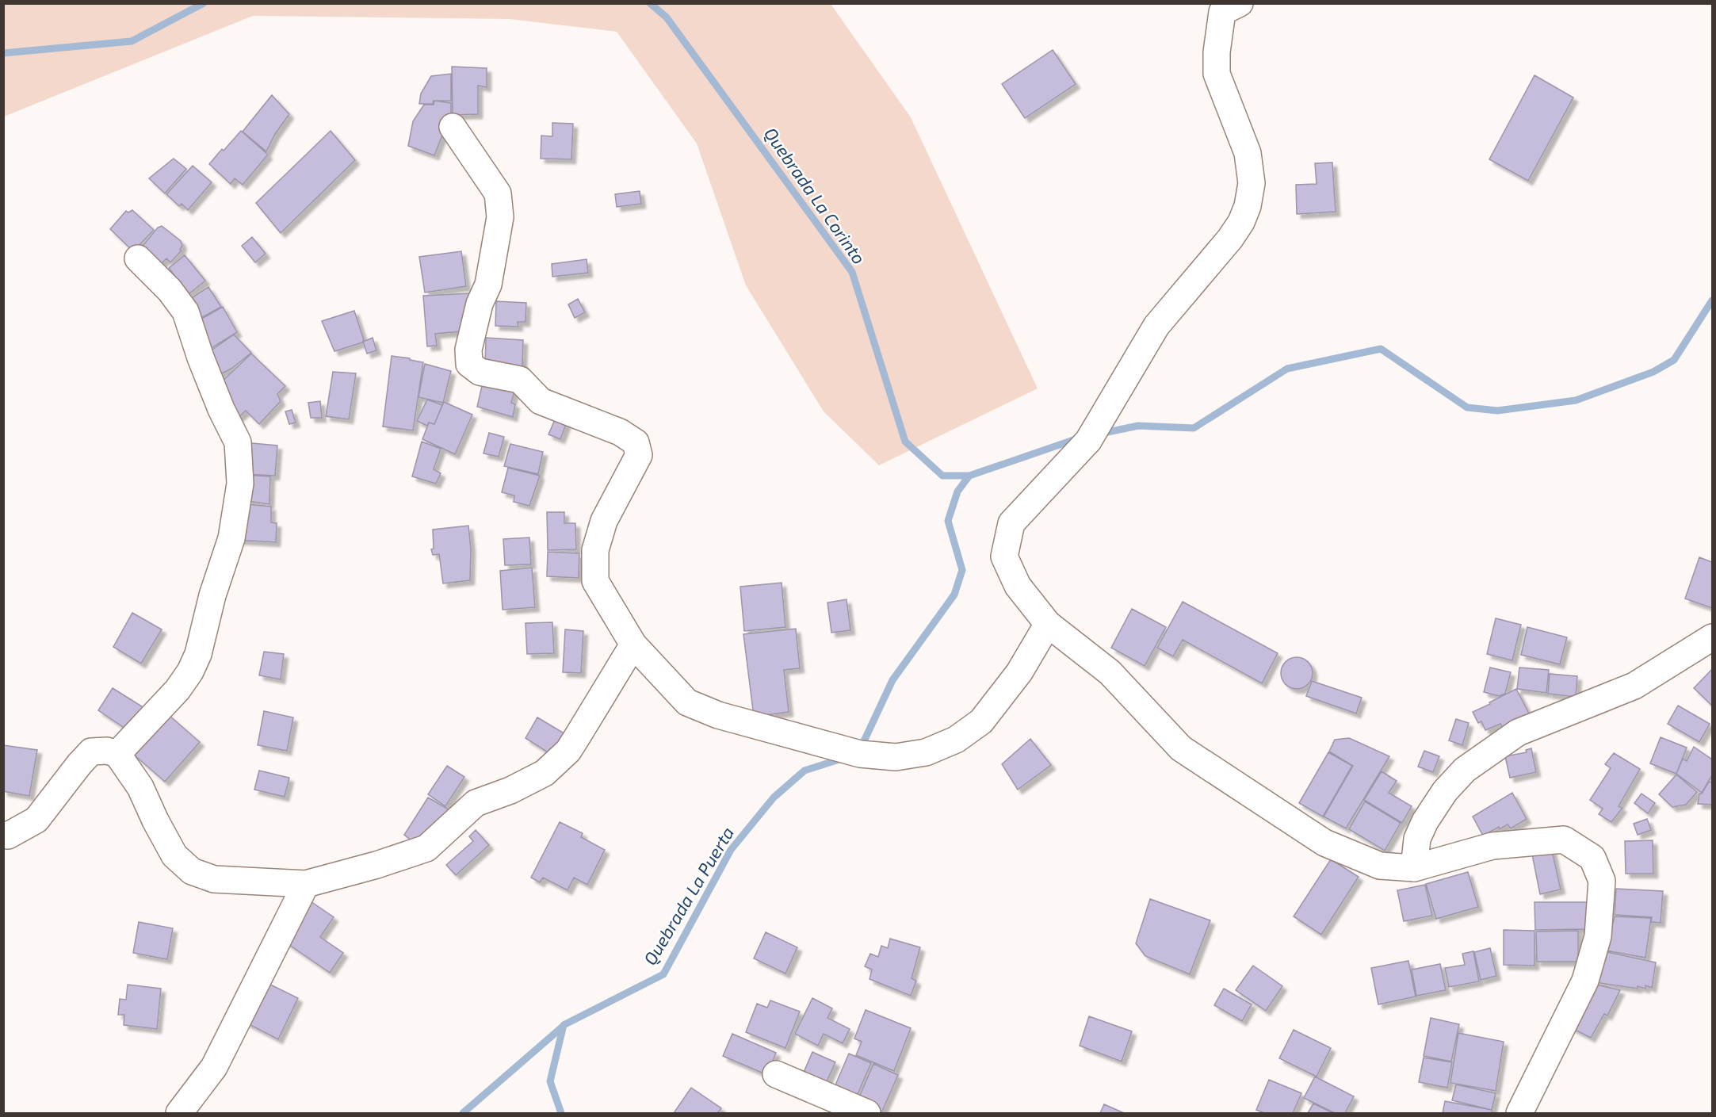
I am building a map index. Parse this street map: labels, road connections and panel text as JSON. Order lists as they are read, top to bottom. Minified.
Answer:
{"water":["Quebrada La Corinto","Quebrada La Puerta"]}
